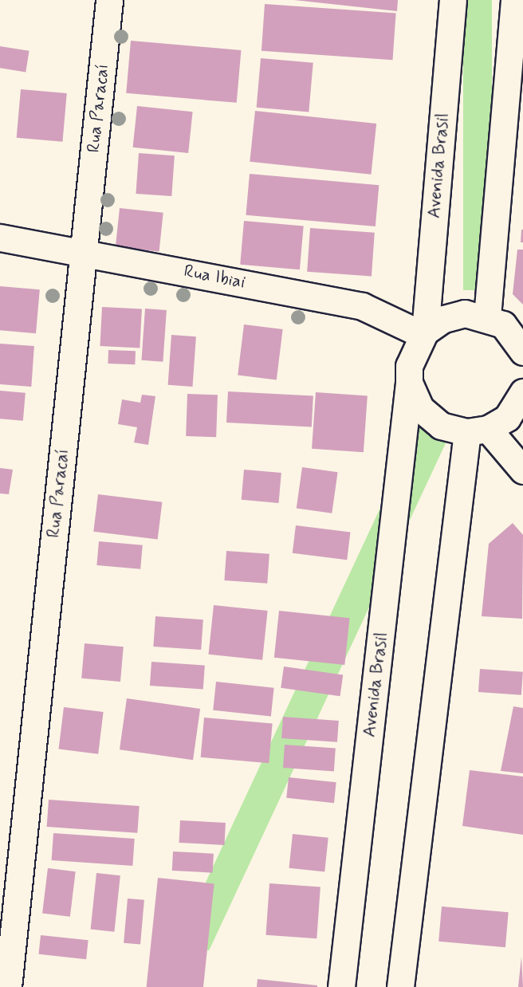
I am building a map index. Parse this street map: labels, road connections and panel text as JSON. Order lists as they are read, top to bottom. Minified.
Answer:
{"streets":{"street":["Rua Paracaí","Avenida Brasil","Rua Ibiai"]},"crossings":[["Rua Paracaí","Rua Ibiai"],["Avenida Brasil","Rua Ibiai"]]}
